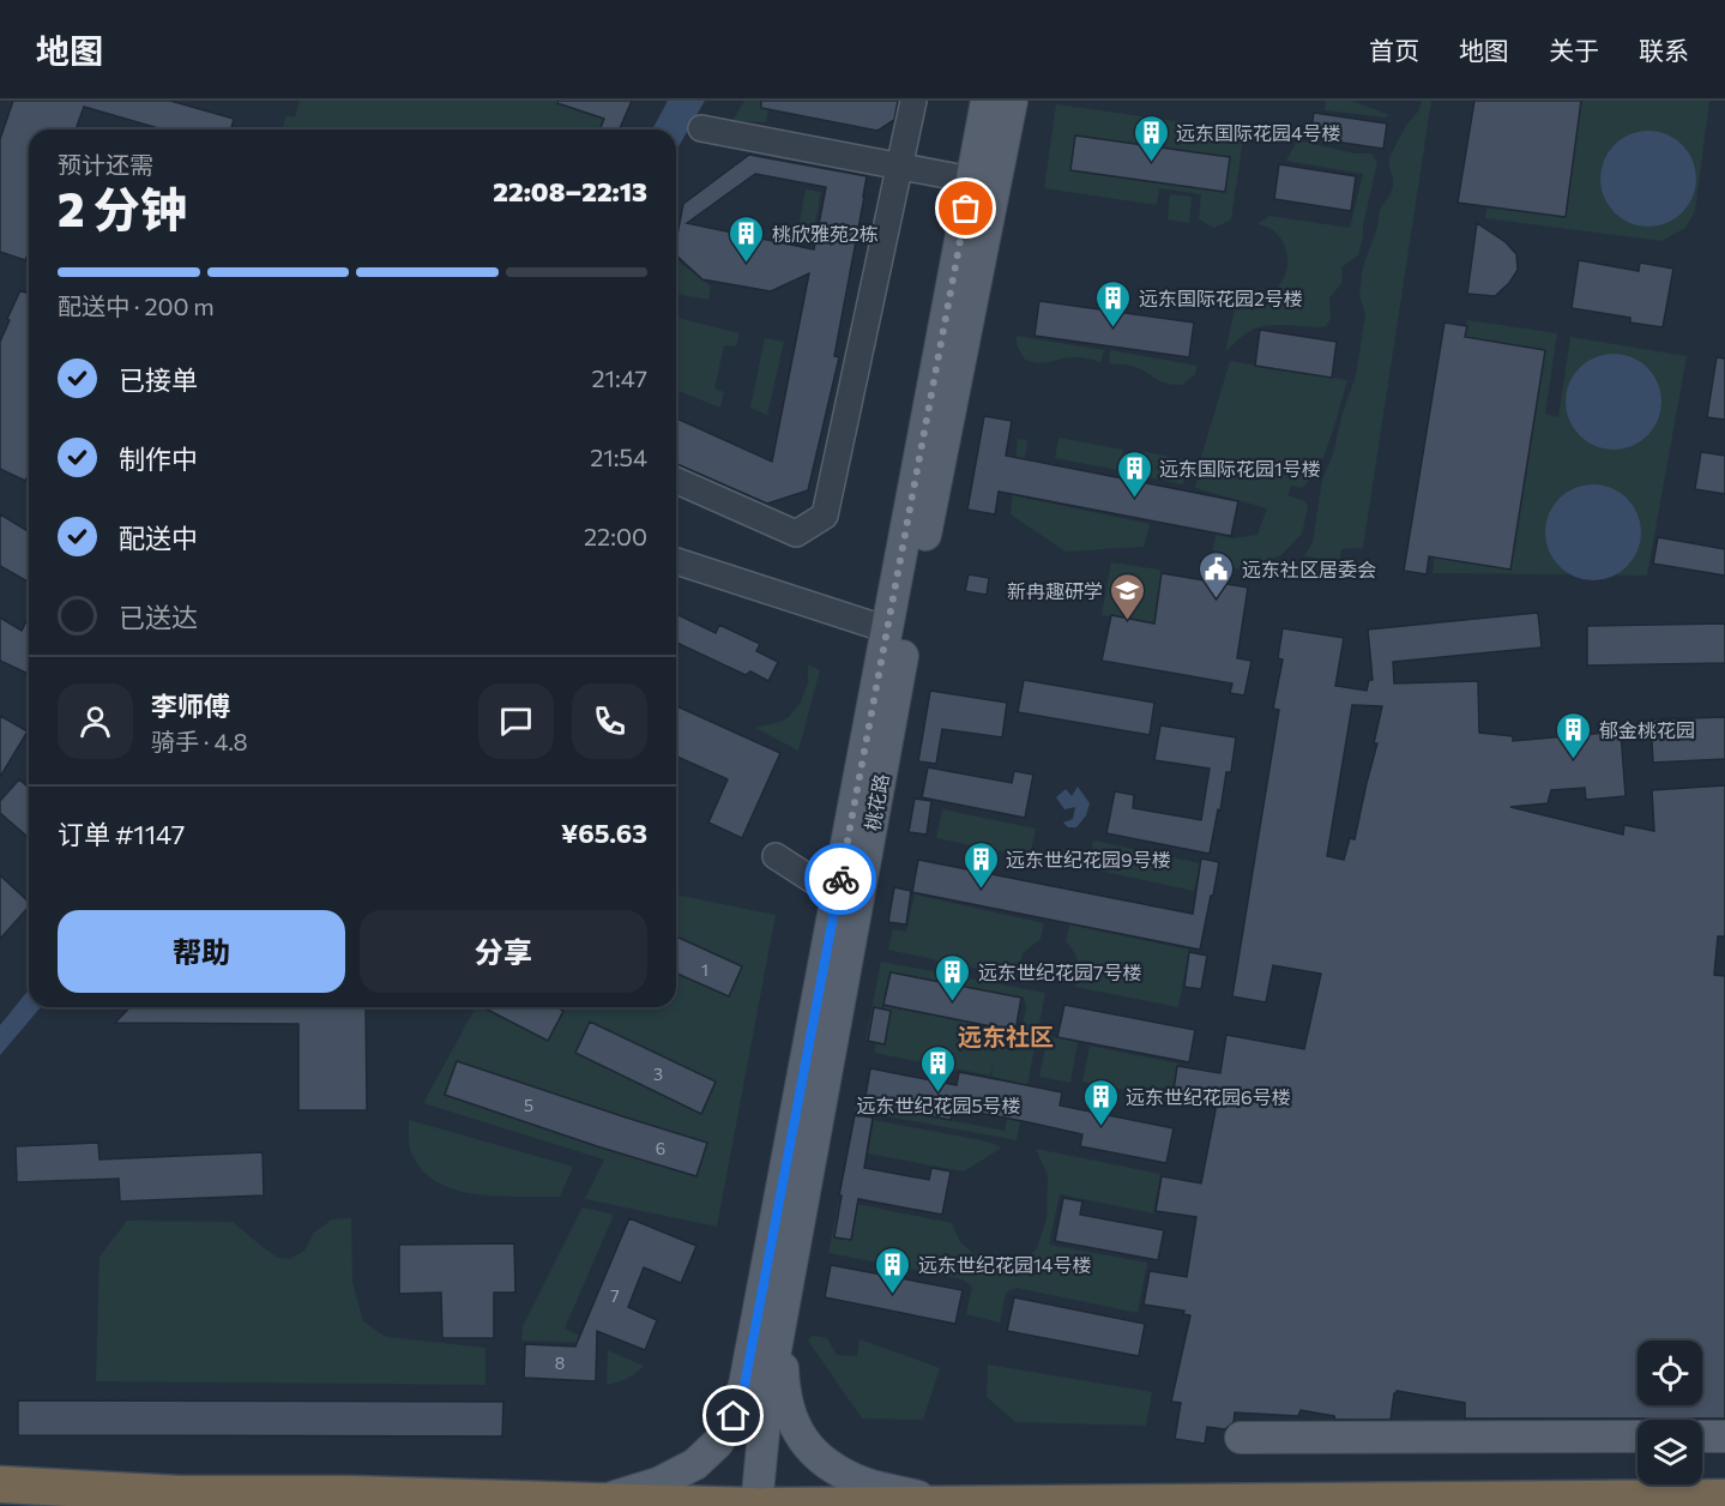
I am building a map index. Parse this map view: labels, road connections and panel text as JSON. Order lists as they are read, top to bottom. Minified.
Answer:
{"streets":{"main road":["桃花路"]},"districts":["远东社区"],"places":{"building":["远东国际花园4号楼","桃欣雅苑2栋","远东国际花园2号楼","远东国际花园1号楼","郁金桃花园","远东世纪花园9号楼","远东世纪花园7号楼","远东世纪花园5号楼","远东世纪花园6号楼","远东世纪花园14号楼"],"public building":["远东社区居委会"],"school or university":["新冉趣研学"]},"house_numbers":["1","3","5","6","7","8"],"page":{"header":"地图","nav":["首页","地图","关于","联系"],"heading":["2 分钟","预计还需","22:08–22:13"],"panel":["李师傅","骑手 · 4.8","订单 #1147","¥65.63"],"bar":"配送中 · 200 m","list":[["已接单","21:47"],["制作中","21:54"],["配送中","22:00"],"已送达"],"buttons":["帮助","分享"]}}
